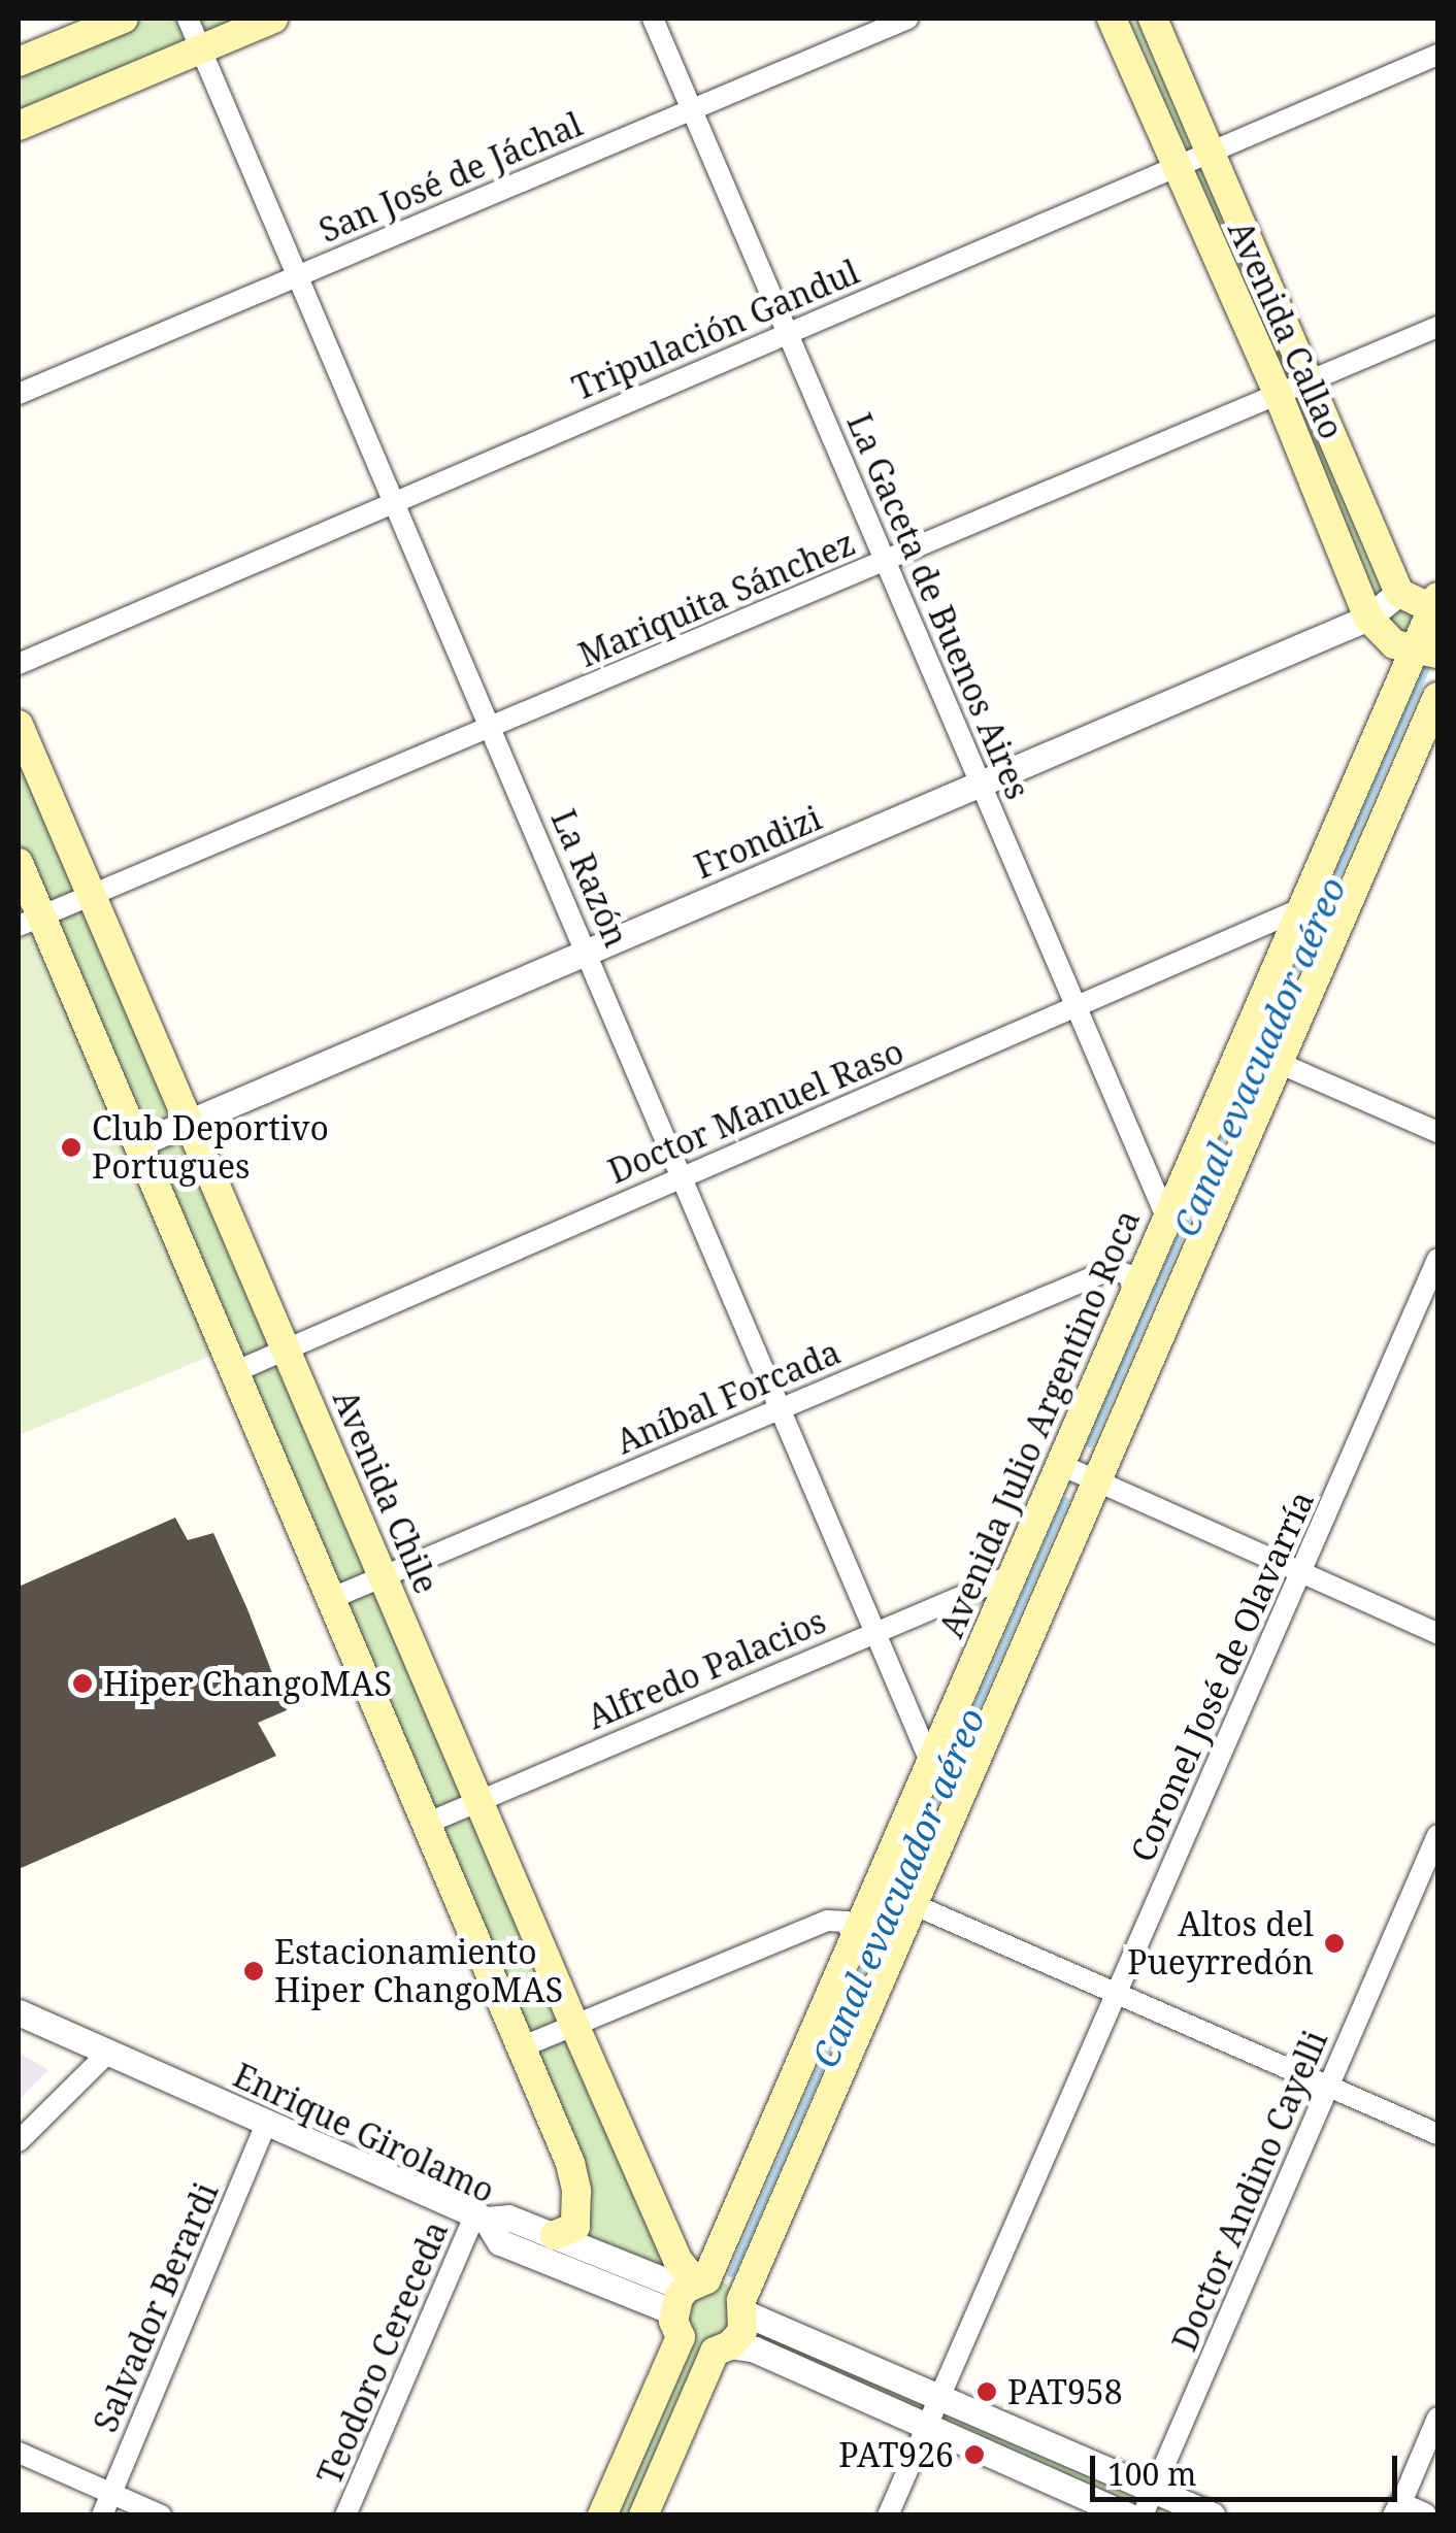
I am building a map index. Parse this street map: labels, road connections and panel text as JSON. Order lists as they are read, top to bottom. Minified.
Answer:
{"streets":{"main road":["Avenida Callao","Avenida Julio Argentino Roca","Avenida Chile"],"street":["San José de Jáchal","Tripulación Gandul","Mariquita Sánchez","La Gaceta de Buenos Aires","Frondizi","La Razón","Doctor Manuel Raso","Aníbal Forcada","Alfredo Palacios","Coronel José de Olavarría","Enrique Girolamo","Doctor Andino Cayelli","Salvador Berardi","Teodoro Cereceda"]},"crossings":[["San José de Jáchal","La Gaceta de Buenos Aires"],["San José de Jáchal","La Razón"],["Tripulación Gandul","Avenida Callao"],["Tripulación Gandul","La Gaceta de Buenos Aires"],["Tripulación Gandul","La Razón"],["Avenida Callao","Mariquita Sánchez"],["Avenida Callao","Frondizi"],["Mariquita Sánchez","La Gaceta de Buenos Aires"],["Mariquita Sánchez","La Razón"],["Mariquita Sánchez","Avenida Chile"],["La Gaceta de Buenos Aires","Frondizi"],["La Gaceta de Buenos Aires","Doctor Manuel Raso"],["La Gaceta de Buenos Aires","Avenida Julio Argentino Roca"],["Frondizi","La Razón"],["Frondizi","Avenida Chile"],["La Razón","Doctor Manuel Raso"],["La Razón","Aníbal Forcada"],["La Razón","Avenida Julio Argentino Roca"],["La Razón","Alfredo Palacios"],["Doctor Manuel Raso","Avenida Julio Argentino Roca"],["Doctor Manuel Raso","Avenida Chile"],["Aníbal Forcada","Avenida Julio Argentino Roca"],["Aníbal Forcada","Avenida Chile"],["Avenida Julio Argentino Roca","Avenida Chile"],["Avenida Julio Argentino Roca","Alfredo Palacios"],["Avenida Julio Argentino Roca","Enrique Girolamo"],["Avenida Chile","Alfredo Palacios"],["Avenida Chile","Enrique Girolamo"],["Enrique Girolamo","Salvador Berardi"],["Enrique Girolamo","Teodoro Cereceda"]],"water":["Canal evacuador aéreo"],"places":["Club Deportivo Portugues","Hiper ChangoMAS","Altos del Pueyrredón","Estacionamiento Hiper ChangoMAS","PAT958","PAT926"],"scale_bar":"100 m"}
